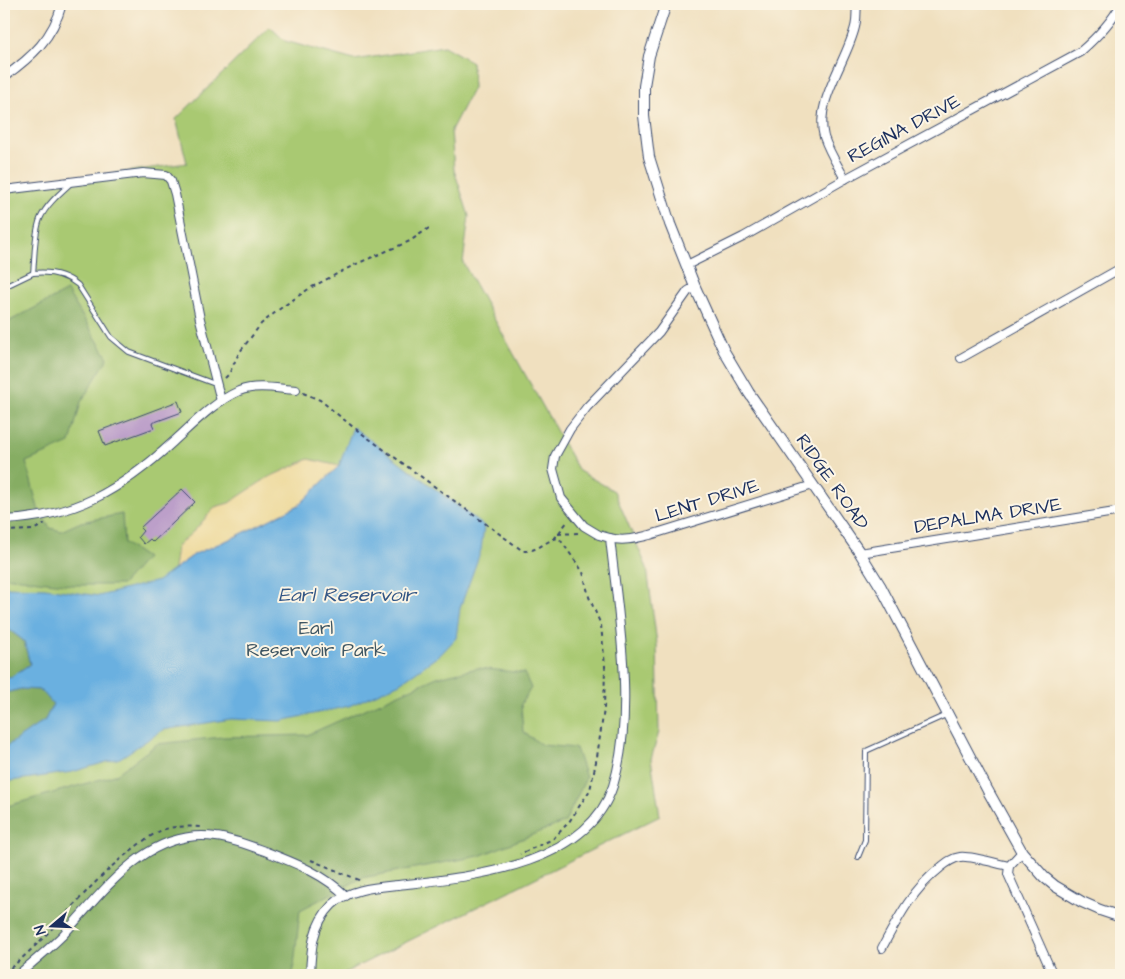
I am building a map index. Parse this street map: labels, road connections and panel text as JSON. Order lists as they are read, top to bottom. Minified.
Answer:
{"streets":{"street":["REGINA DRIVE","RIDGE ROAD","LENT DRIVE","DEPALMA DRIVE"]},"crossings":[["REGINA DRIVE","RIDGE ROAD"],["RIDGE ROAD","LENT DRIVE"],["RIDGE ROAD","DEPALMA DRIVE"]],"water":["Earl Reservoir"],"parks":["Earl Reservoir Park"],"north":"left"}
